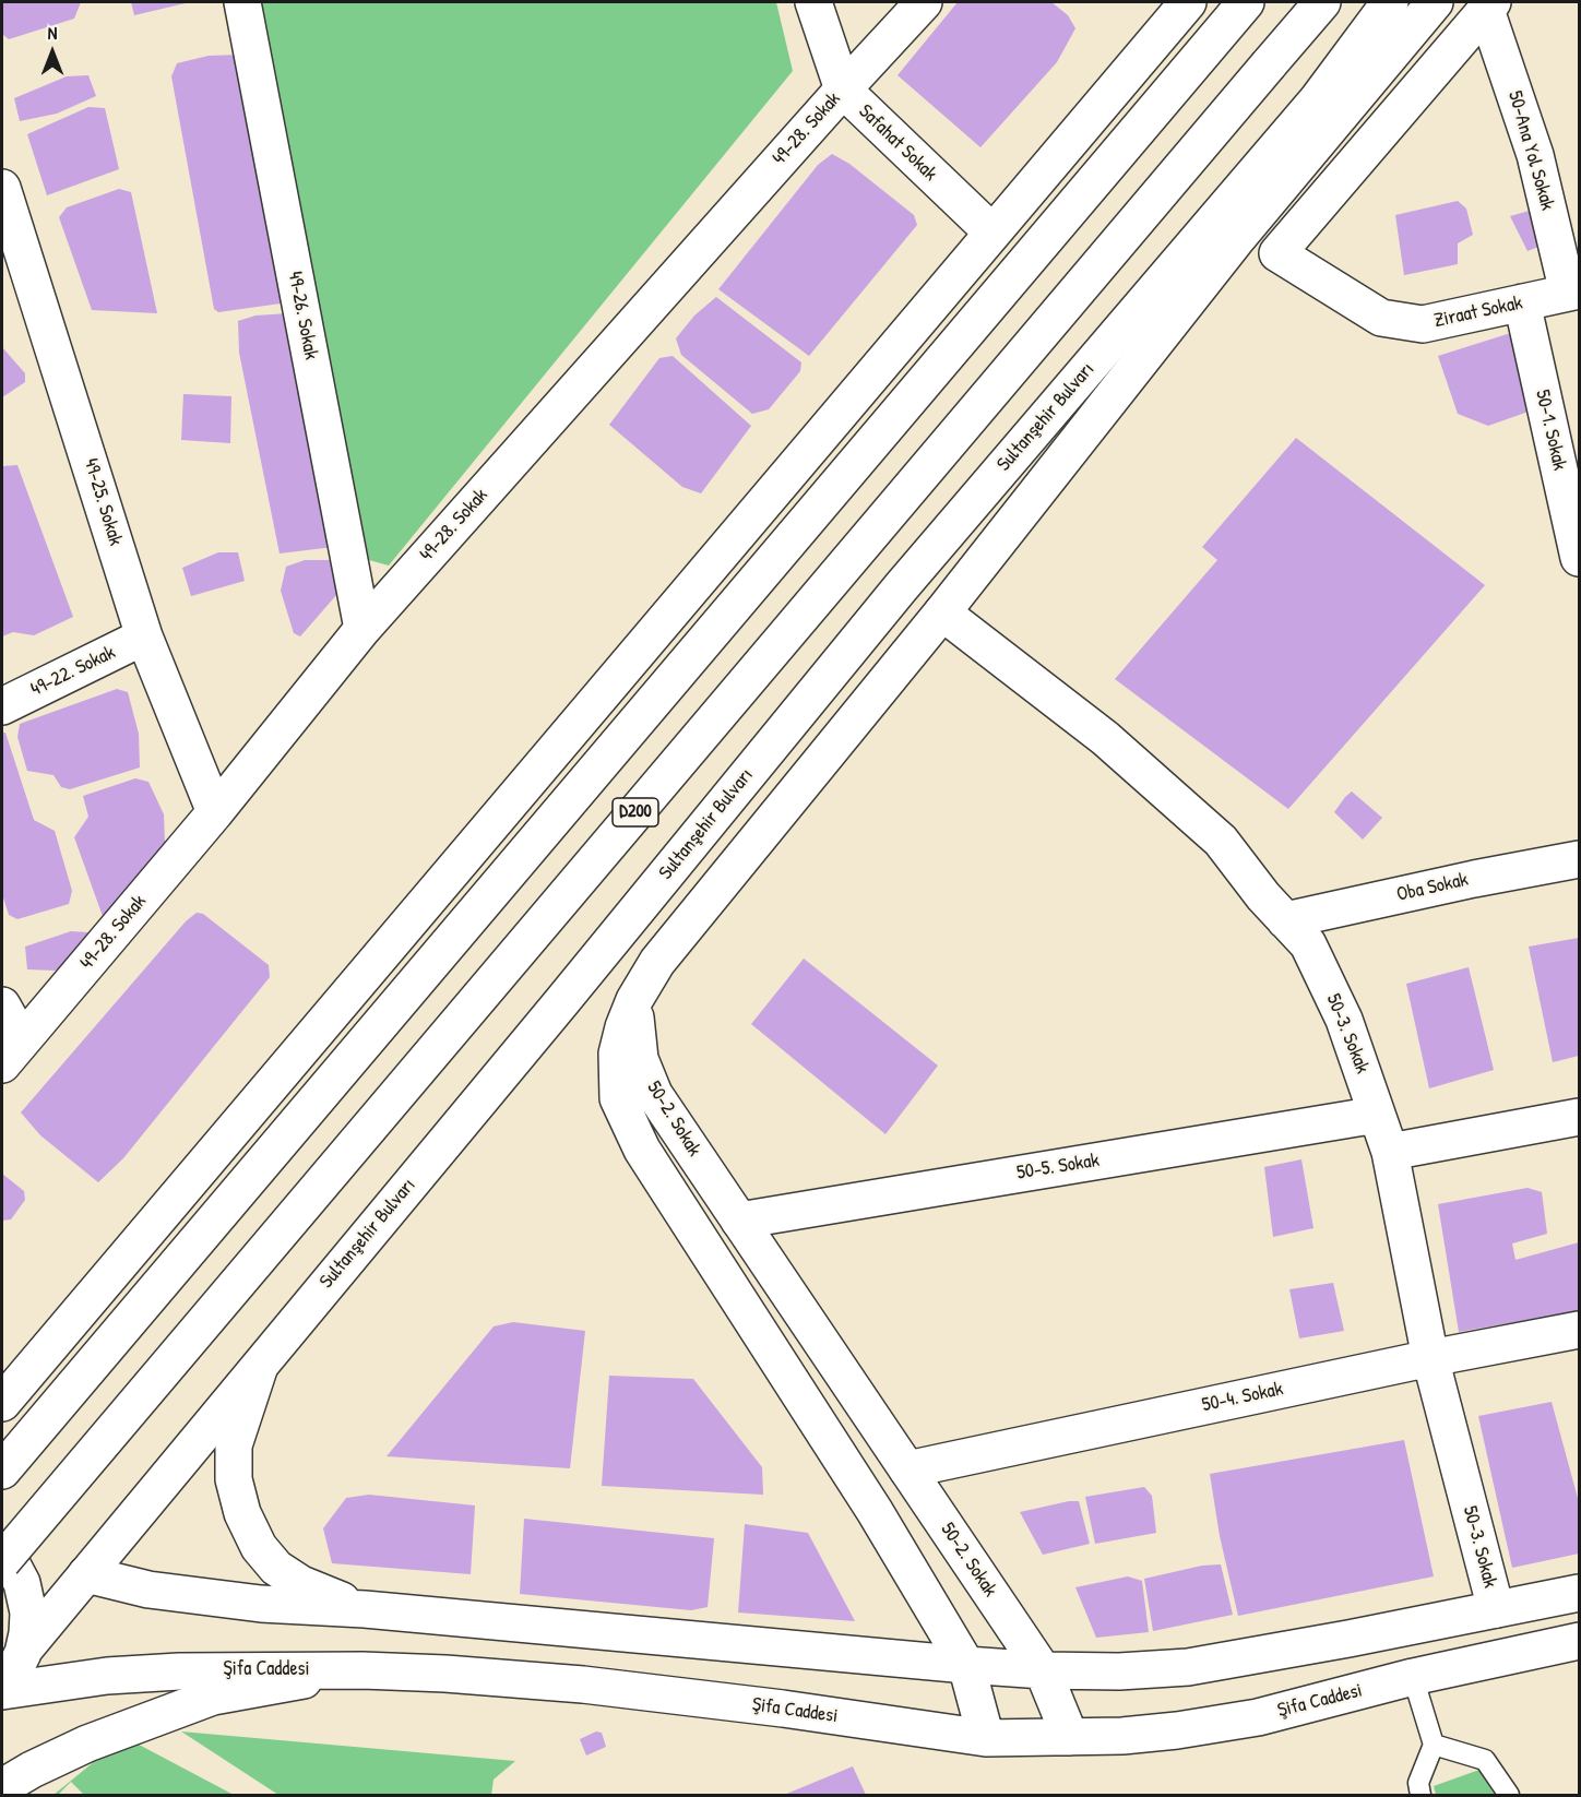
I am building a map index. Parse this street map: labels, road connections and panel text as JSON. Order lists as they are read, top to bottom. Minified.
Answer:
{"streets":{"main road":["49-28. Sokak","Safahat Sokak","50-Ana Yol Sokak","Ziraat Sokak","49-26. Sokak","Sultanşehir Bulvarı","50-1. Sokak","49-25. Sokak","49-22. Sokak","D200","Oba Sokak","50-3. Sokak","50-2. Sokak","50-5. Sokak","50-4. Sokak","Şifa Caddesi"]},"crossings":[["49-28. Sokak","Safahat Sokak"],["49-28. Sokak","49-26. Sokak"],["49-28. Sokak","49-25. Sokak"],["50-Ana Yol Sokak","Ziraat Sokak"],["Ziraat Sokak","50-1. Sokak"],["Sultanşehir Bulvarı","50-3. Sokak"],["Sultanşehir Bulvarı","50-2. Sokak"],["49-25. Sokak","49-22. Sokak"],["Oba Sokak","50-3. Sokak"],["50-3. Sokak","50-5. Sokak"],["50-3. Sokak","50-4. Sokak"],["50-2. Sokak","50-5. Sokak"],["50-2. Sokak","50-4. Sokak"],["50-2. Sokak","Şifa Caddesi"]],"north":"top"}
